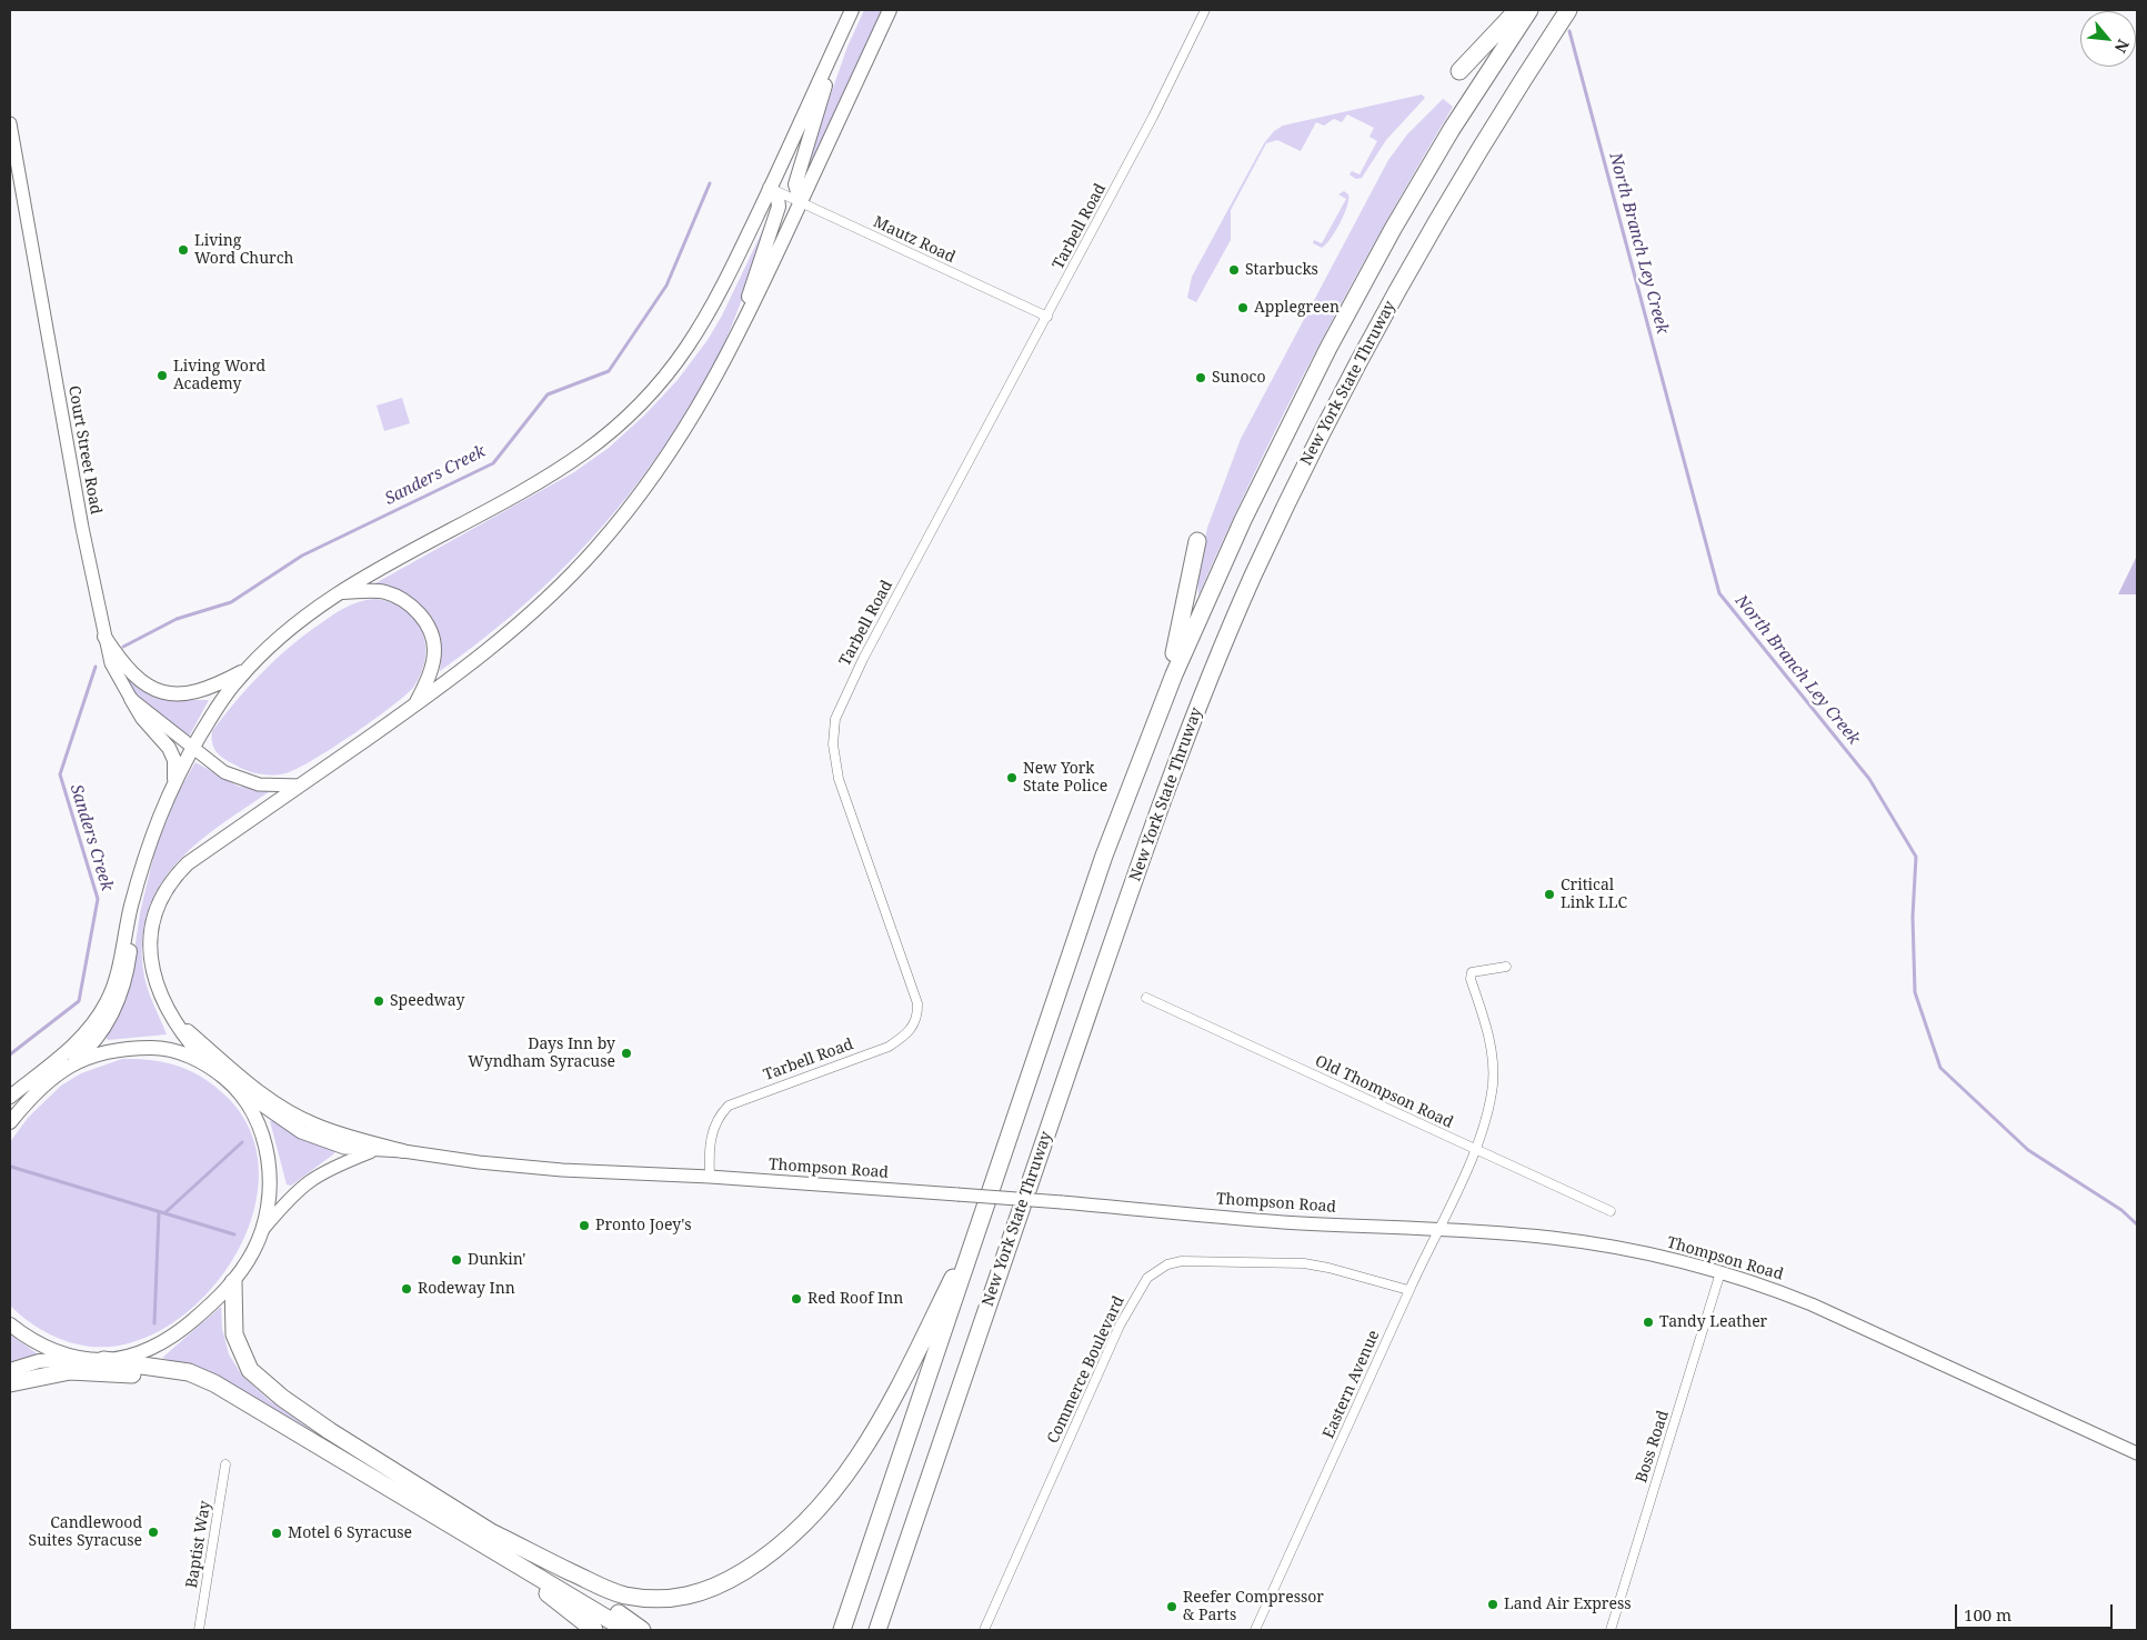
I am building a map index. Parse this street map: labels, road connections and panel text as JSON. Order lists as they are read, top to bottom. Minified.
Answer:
{"streets":{"highway":["New York State Thruway"],"street":["Tarbell Road","Mautz Road","Court Street Road","Old Thompson Road","Thompson Road","Commerce Boulevard","Eastern Avenue","Boss Road","Baptist Way"]},"crossings":[["Tarbell Road","Mautz Road"],["Tarbell Road","Thompson Road"],["Old Thompson Road","Eastern Avenue"],["Thompson Road","Eastern Avenue"],["Thompson Road","Boss Road"],["Commerce Boulevard","Eastern Avenue"]],"water":["North Branch Ley Creek","Sanders Creek"],"places":["Living Word Church","Starbucks","Applegreen","Living Word Academy","Sunoco","New York State Police","Critical Link LLC","Speedway","Days Inn by Wyndham Syracuse","Pronto Joey's","Dunkin'","Rodeway Inn","Red Roof Inn","Tandy Leather","Candlewood Suites Syracuse","Motel 6 Syracuse","Land Air Express","Reefer Compressor & Parts"],"scale_bar":"100 m","north":"bottom right"}
